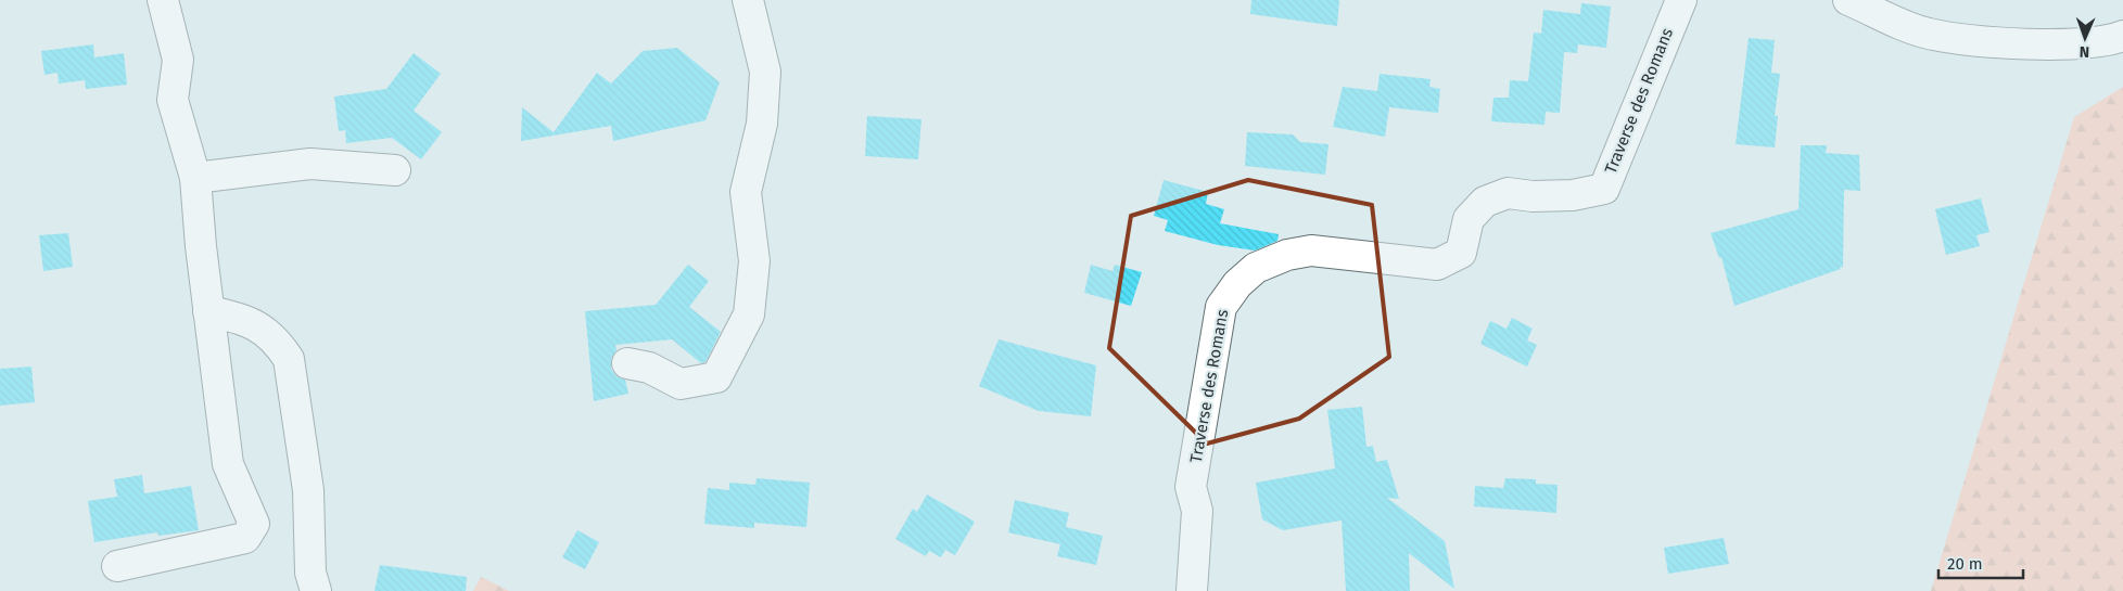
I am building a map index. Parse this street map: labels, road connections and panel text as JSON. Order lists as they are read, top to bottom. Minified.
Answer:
{"streets":{"street":["Traverse des Romans"]},"scale_bar":"20 m","north":"bottom"}
